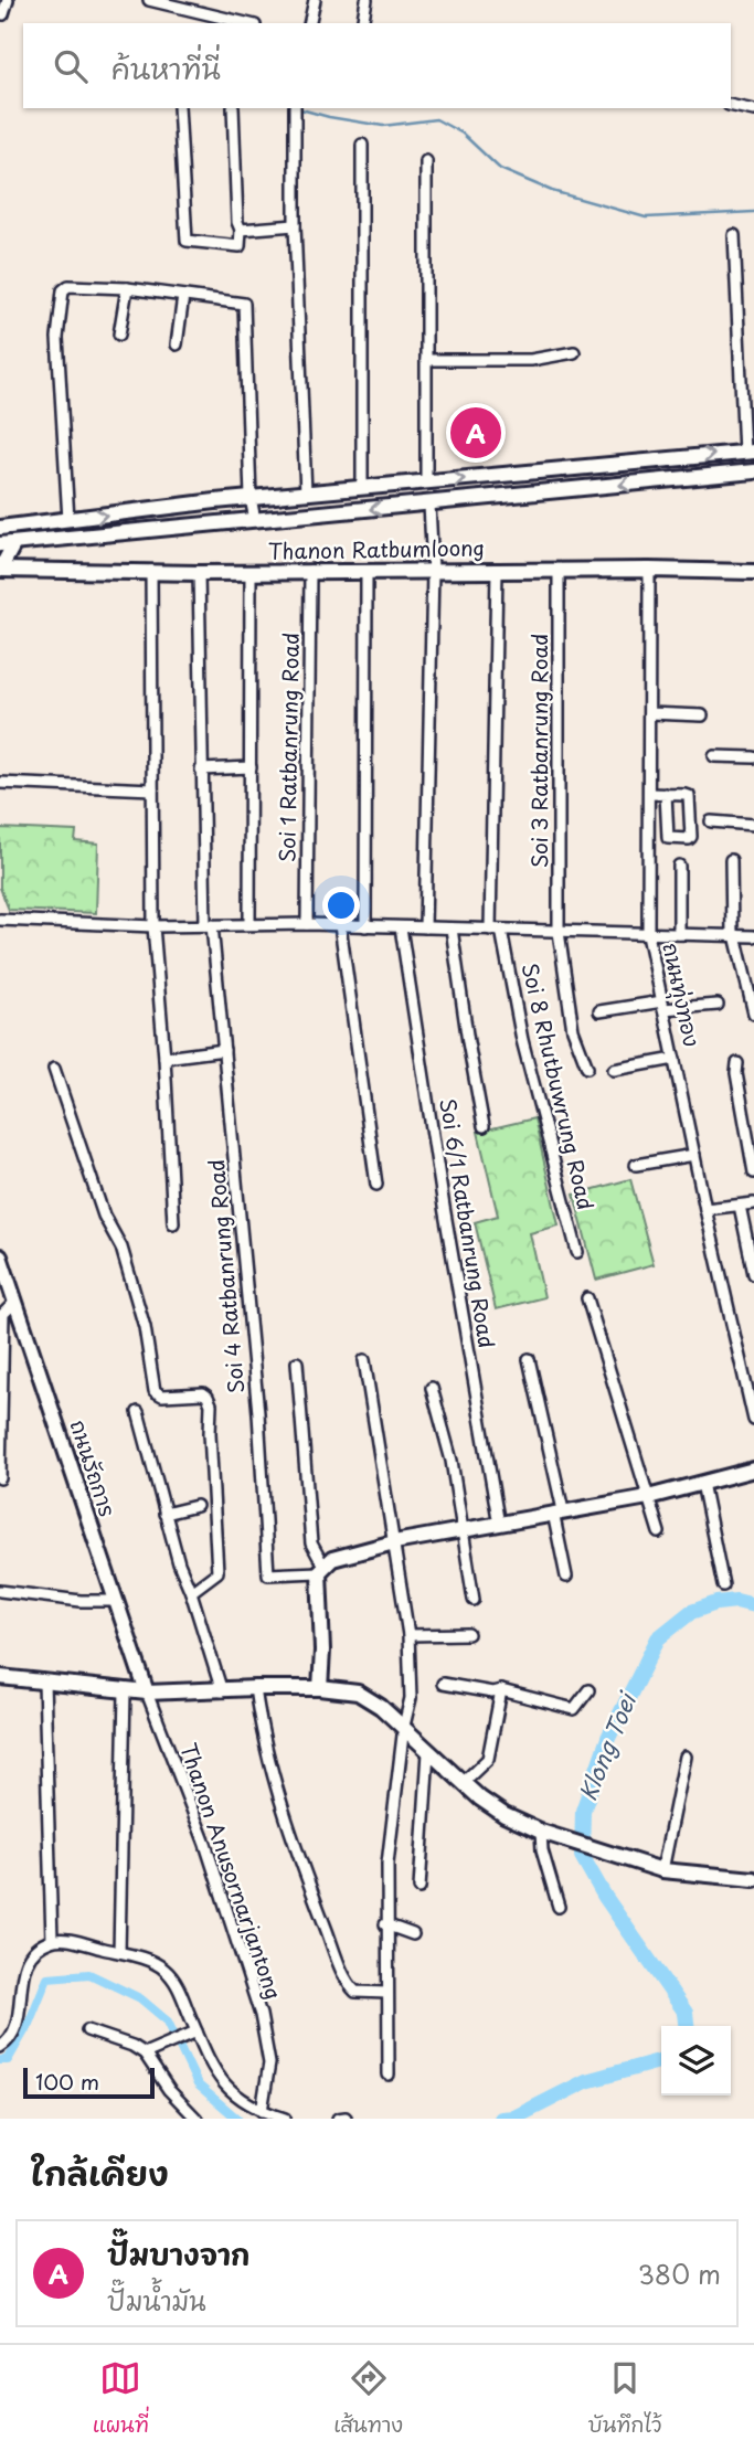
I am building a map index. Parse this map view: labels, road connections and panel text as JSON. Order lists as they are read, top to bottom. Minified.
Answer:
{"streets":{"street":["Thanon Ratbumloong","Soi 1 Ratbanrung Road","Soi 3 Ratbanrung Road","ถนนทุ่งทอง","Soi 8 Rhutbuwrung Road","Soi 6/1 Ratbanrung Road","Soi 4 Ratbanrung Road","ถนนรัถการ","Thanon Anusornarjantong"]},"crossings":[["Thanon Ratbumloong","Soi 1 Ratbanrung Road"],["Thanon Ratbumloong","Soi 3 Ratbanrung Road"],["Thanon Ratbumloong","ถนนทุ่งทอง"],["Thanon Ratbumloong","Soi 8 Rhutbuwrung Road"],["Thanon Ratbumloong","Soi 4 Ratbanrung Road"],["ถนนรัถการ","Thanon Anusornarjantong"]],"water":["Klong Toei"],"scale_bar":"100 m","page":{"search":"ค้นหาที่นี่","pins":"A","scale":"100 m","heading":"ใกล้เคียง","list":[{"mark":"A","name":"ปั๊มบางจาก","note":"ปั๊มน้ำมัน","value":"380 m"}],"nav":["แผนที่","เส้นทาง","บันทึกไว้"]}}
